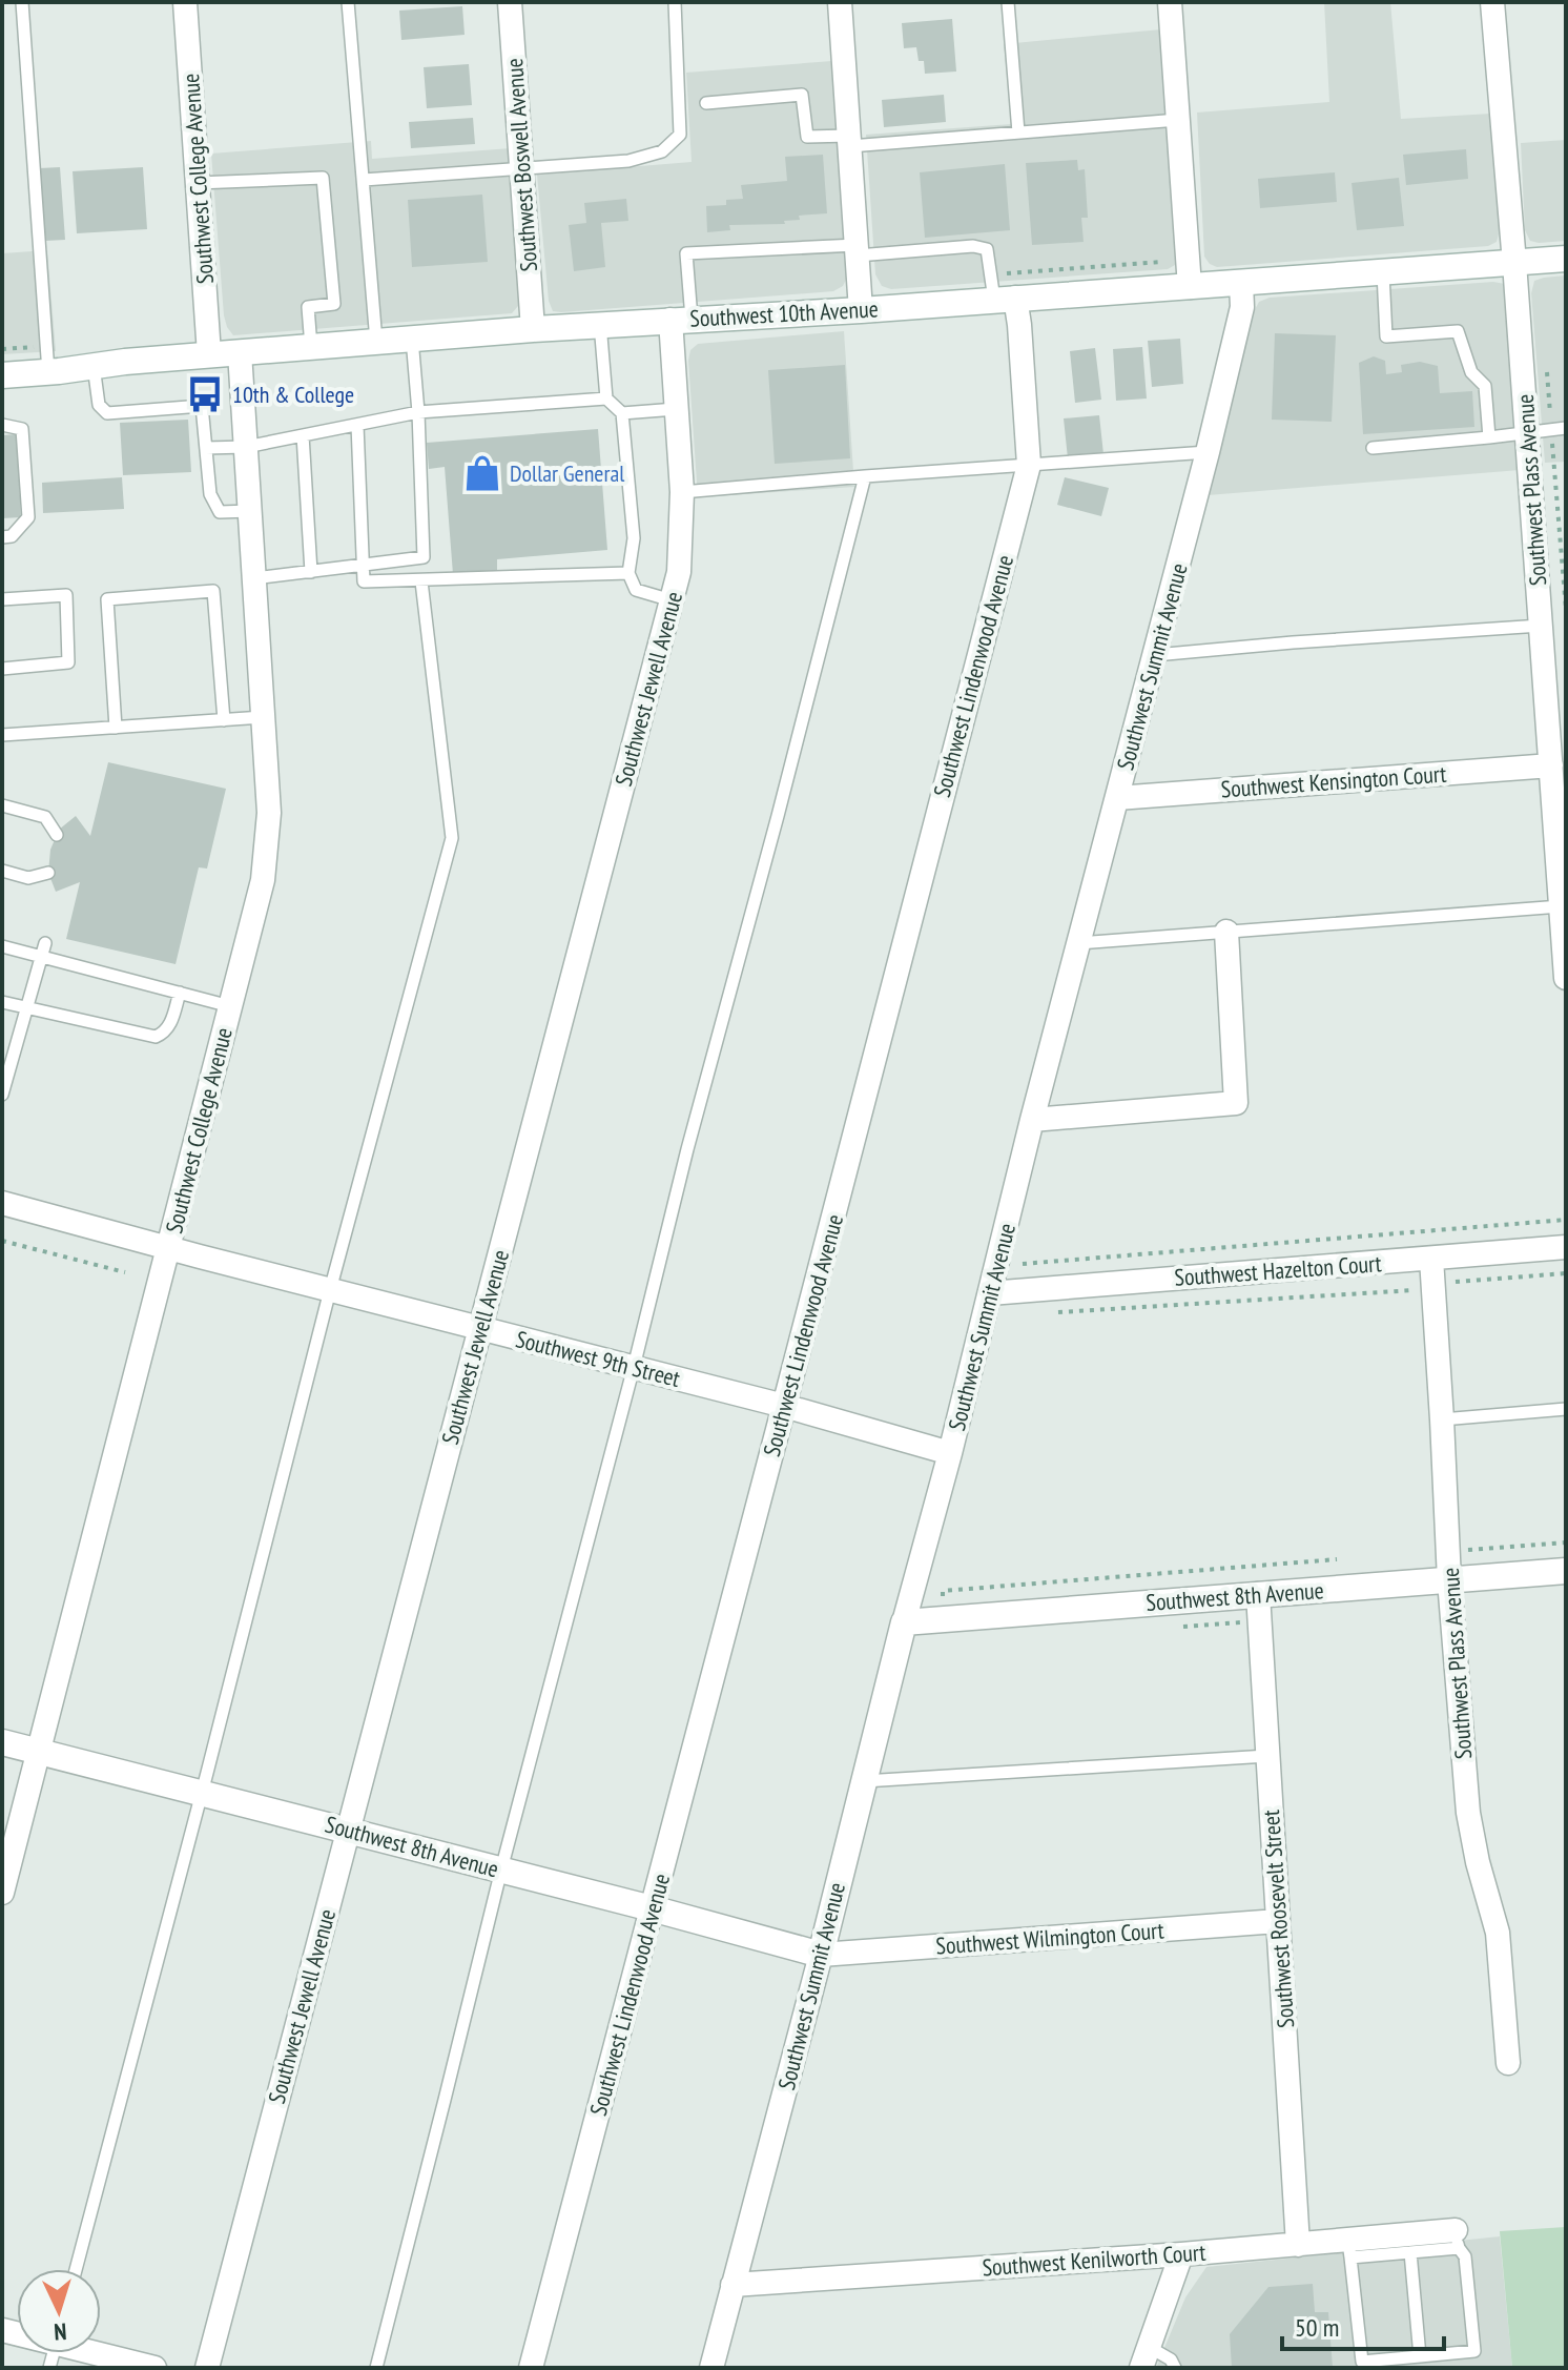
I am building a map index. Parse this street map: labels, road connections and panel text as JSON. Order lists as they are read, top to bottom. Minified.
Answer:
{"streets":{"street":["Southwest Boswell Avenue","Southwest College Avenue","Southwest 10th Avenue","Southwest Plass Avenue","Southwest Summit Avenue","Southwest Lindenwood Avenue","Southwest Jewell Avenue","Southwest Kensington Court","Southwest Hazelton Court","Southwest 9th Street","Southwest 8th Avenue","Southwest Roosevelt Street","Southwest Wilmington Court","Southwest Kenilworth Court"]},"crossings":[["Southwest Boswell Avenue","Southwest 10th Avenue"],["Southwest College Avenue","Southwest 10th Avenue"],["Southwest College Avenue","Southwest 9th Street"],["Southwest College Avenue","Southwest 8th Avenue"],["Southwest 10th Avenue","Southwest Plass Avenue"],["Southwest 10th Avenue","Southwest Summit Avenue"],["Southwest 10th Avenue","Southwest Lindenwood Avenue"],["Southwest 10th Avenue","Southwest Jewell Avenue"],["Southwest Plass Avenue","Southwest Kensington Court"],["Southwest Plass Avenue","Southwest Hazelton Court"],["Southwest Plass Avenue","Southwest 8th Avenue"],["Southwest Summit Avenue","Southwest Kensington Court"],["Southwest Summit Avenue","Southwest Hazelton Court"],["Southwest Summit Avenue","Southwest 9th Street"],["Southwest Summit Avenue","Southwest 8th Avenue"],["Southwest Summit Avenue","Southwest Wilmington Court"],["Southwest Summit Avenue","Southwest Kenilworth Court"],["Southwest Lindenwood Avenue","Southwest 9th Street"],["Southwest Lindenwood Avenue","Southwest 8th Avenue"],["Southwest Jewell Avenue","Southwest 9th Street"],["Southwest Jewell Avenue","Southwest 8th Avenue"],["Southwest 8th Avenue","Southwest Roosevelt Street"],["Southwest 8th Avenue","Southwest Wilmington Court"],["Southwest Roosevelt Street","Southwest Wilmington Court"],["Southwest Roosevelt Street","Southwest Kenilworth Court"]],"places":{"bus stop":["10th & College"],"shop":["Dollar General"]},"scale_bar":"50 m","north":"bottom"}
